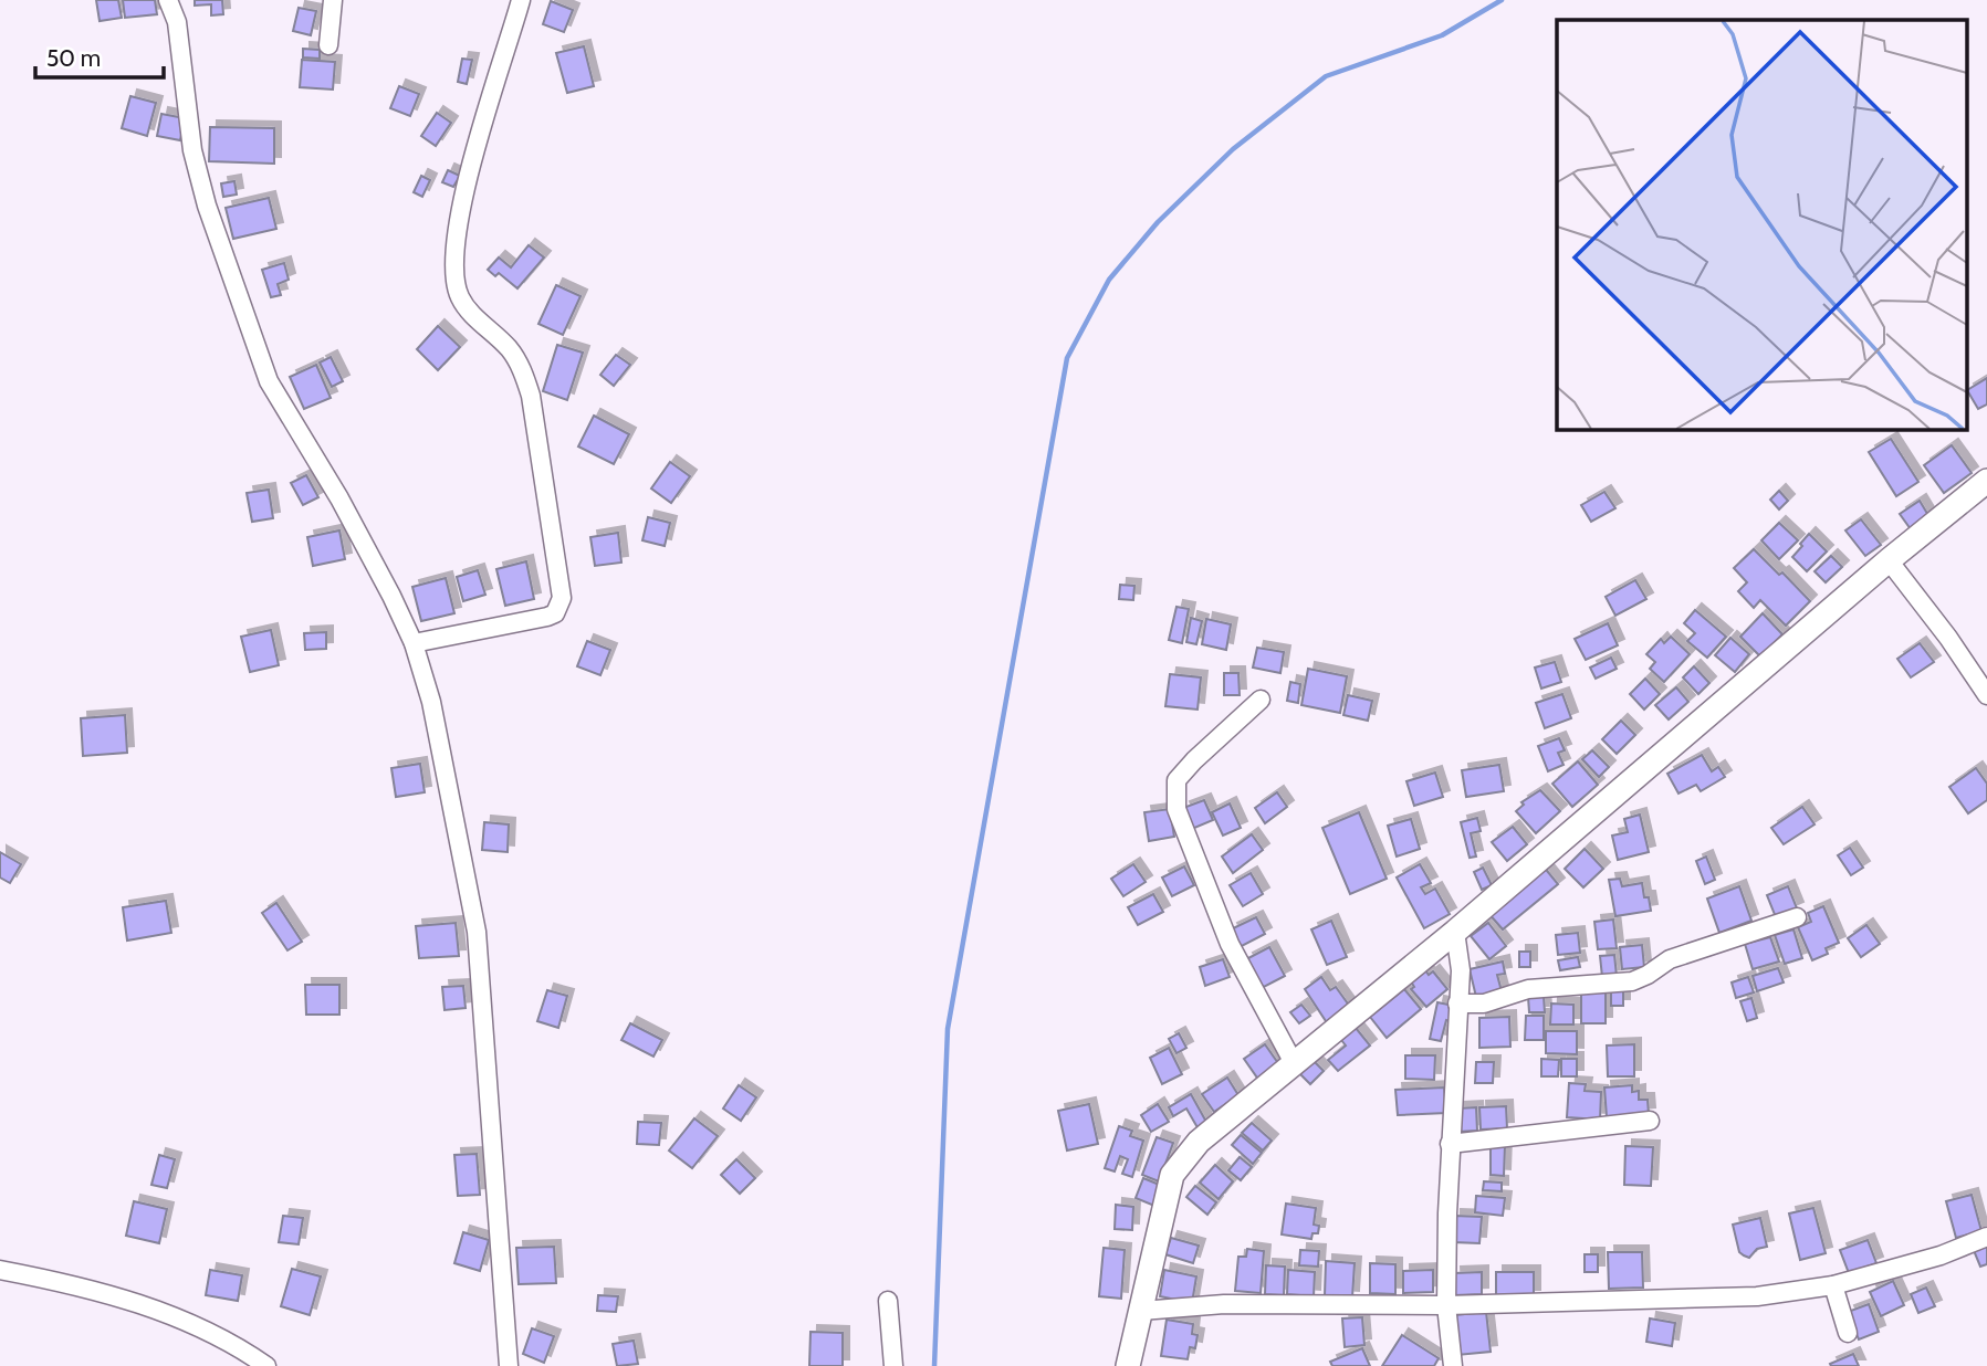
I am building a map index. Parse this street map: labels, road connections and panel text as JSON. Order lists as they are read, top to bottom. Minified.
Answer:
{"scale_bar":"50 m"}
